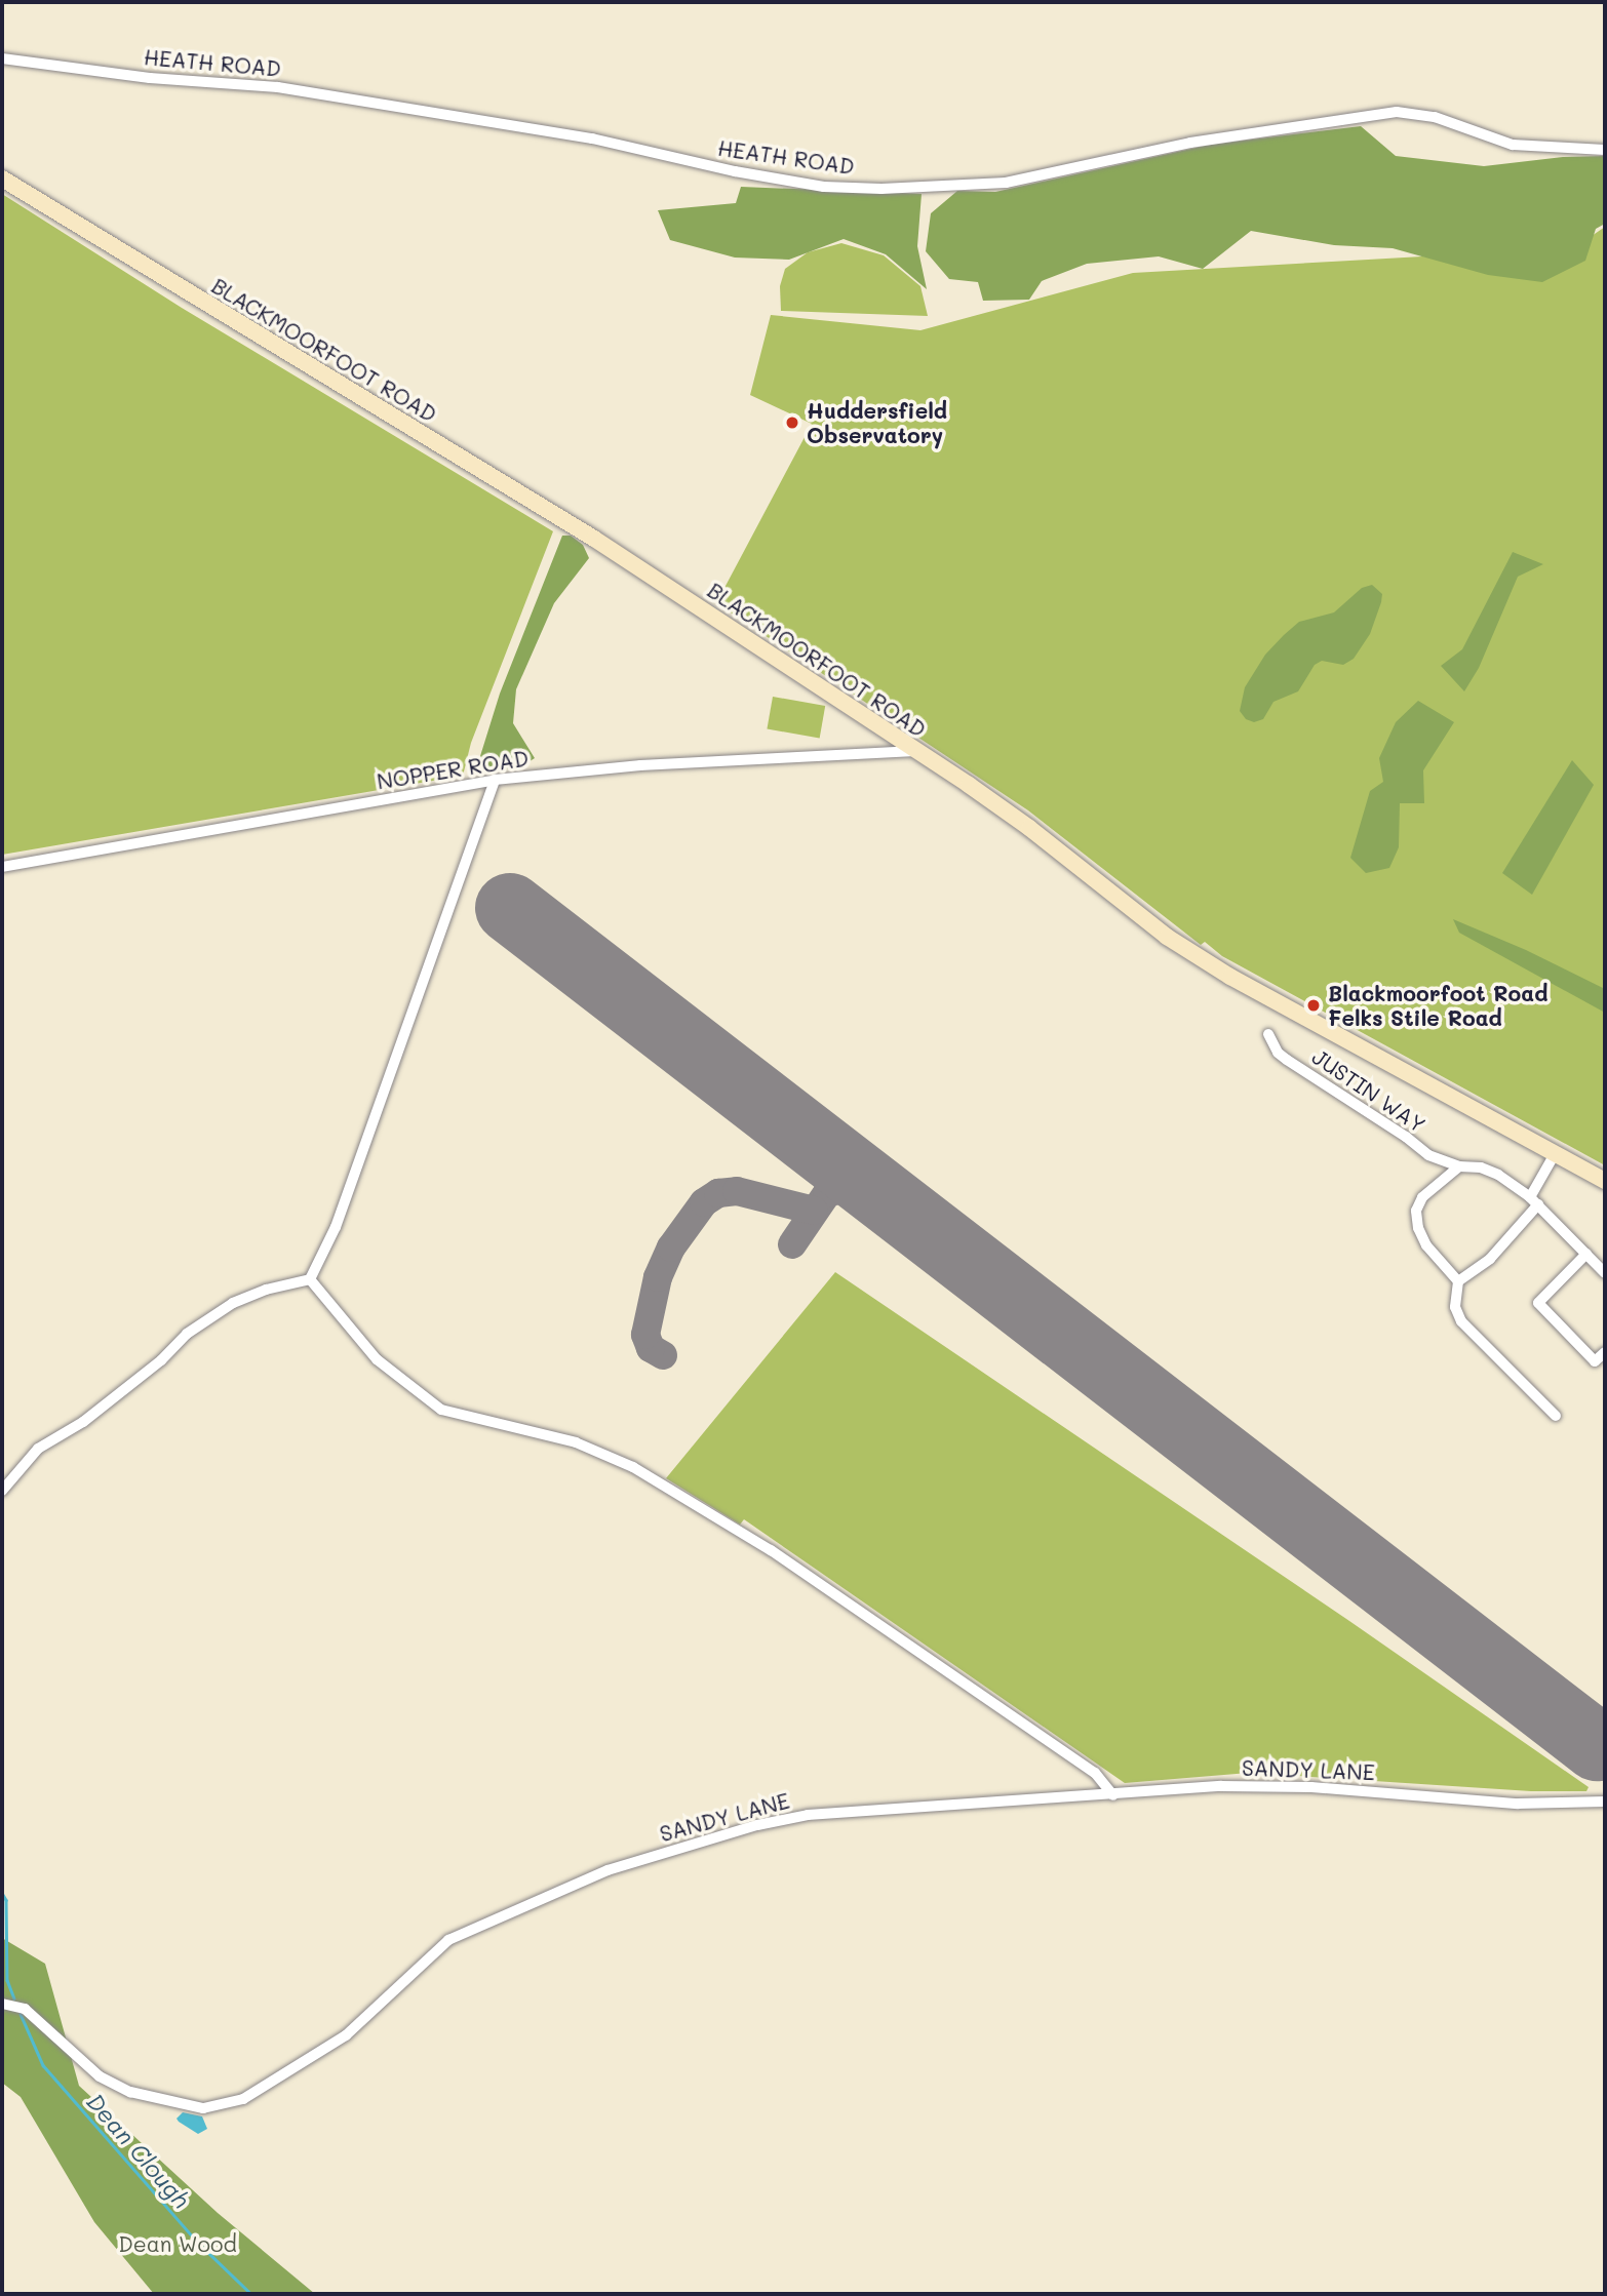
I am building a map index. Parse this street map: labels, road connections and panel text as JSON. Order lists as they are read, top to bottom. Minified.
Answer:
{"streets":{"street":["HEATH ROAD","BLACKMOORFOOT ROAD","NOPPER ROAD","JUSTIN WAY","SANDY LANE"]},"crossings":[["BLACKMOORFOOT ROAD","NOPPER ROAD"]],"water":["Dean Clough"],"parks":["Dean Wood"],"places":["Huddersfield Observatory","Blackmoorfoot Road Felks Stile Road"]}
